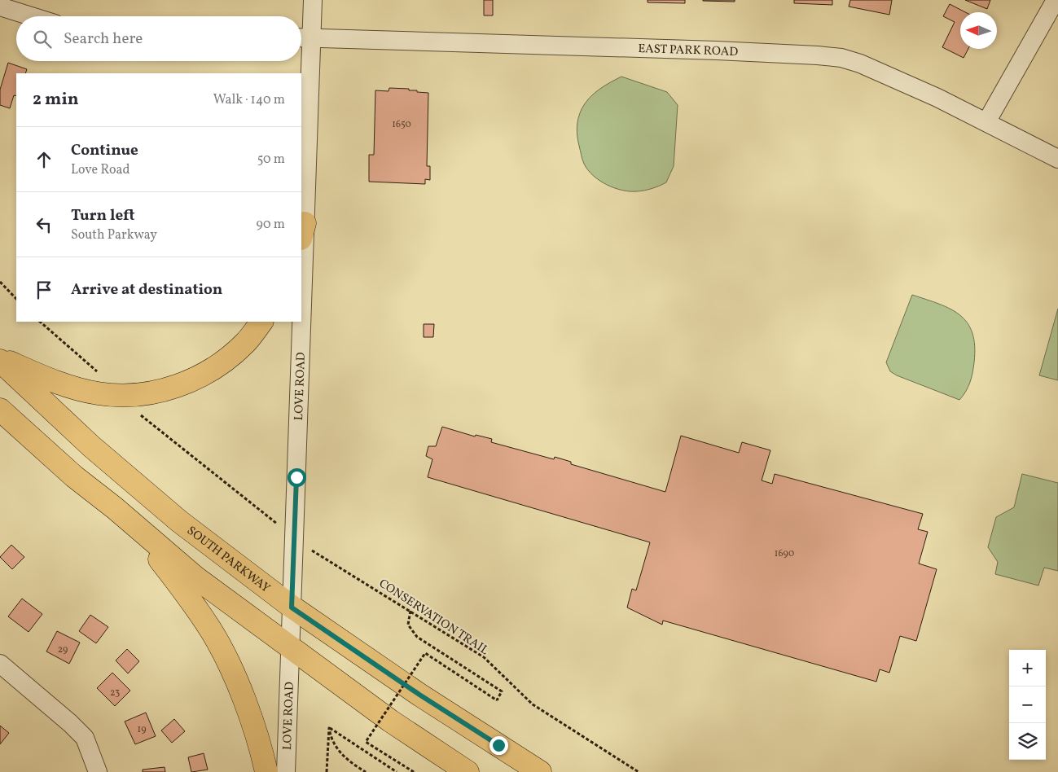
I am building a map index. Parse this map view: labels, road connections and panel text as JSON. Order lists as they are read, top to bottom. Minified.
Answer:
{"streets":{"main road":["SOUTH PARKWAY"],"street":["EAST PARK ROAD","LOVE ROAD"],"path":["CONSERVATION TRAIL"]},"crossings":[["EAST PARK ROAD","LOVE ROAD"],["LOVE ROAD","SOUTH PARKWAY"]],"house_numbers":["1650","1690","29","23","19"],"north":"left","page":{"search":"Search here","heading":["2 min","Walk · 140 m"],"list":[["Continue","Love Road","50 m"],["Turn left","South Parkway","90 m"],"Arrive at destination"],"map_buttons":["+","−"]}}
